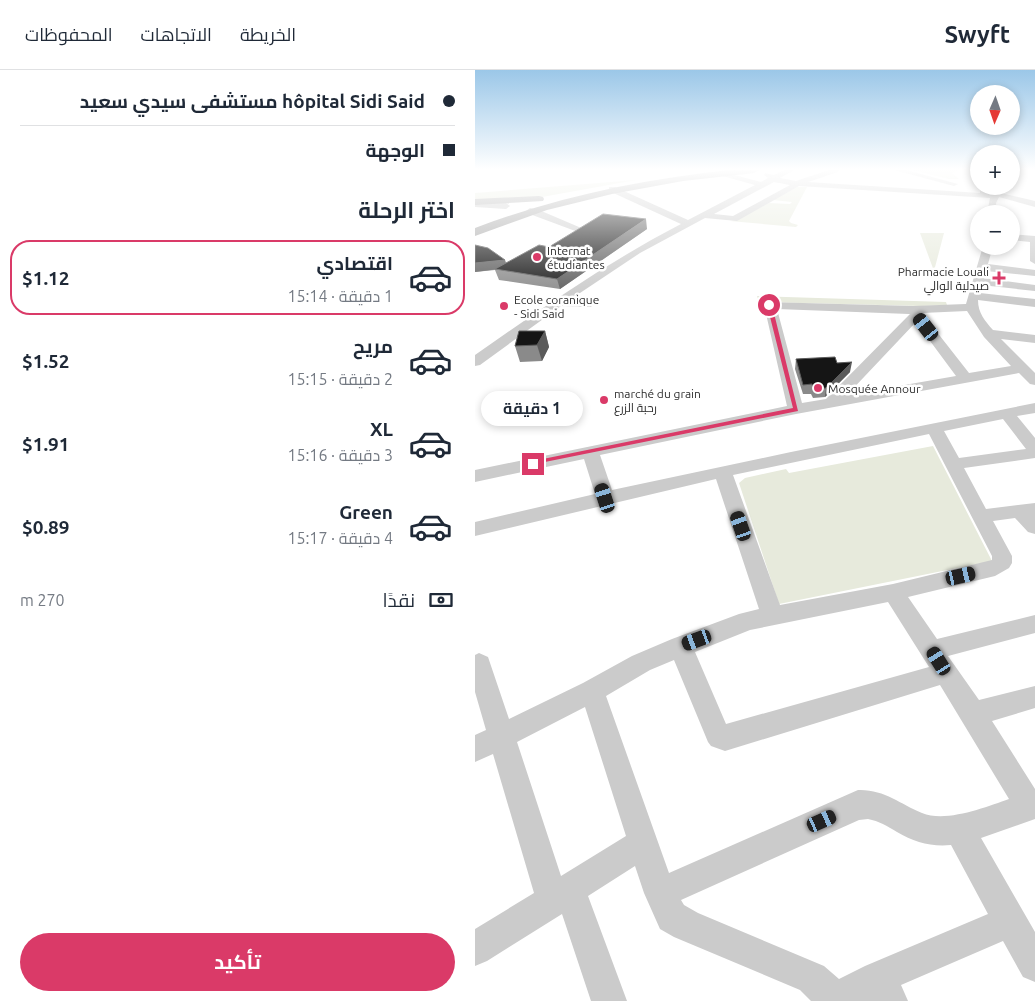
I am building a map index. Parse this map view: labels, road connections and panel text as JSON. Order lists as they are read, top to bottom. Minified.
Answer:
{"places":{"other":["Internat étudiantes","Ecole coranique - Sidi Said","Mosquée Annour","marché du grain رحبة الزرع"],"health":["Pharmacie Louali صيدلية الوالي"]},"north":"bottom","page":{"header":"Swyft","nav":["الخريطة","الاتجاهات","المحفوظات"],"banner":["hôpital Sidi Said مستشفى سيدي سعيد","الوجهة"],"map_buttons":["+","−"],"heading":"اختر الرحلة","list":[{"name":"اقتصادي","note":"1 دقيقة · 15:14","value":"$1.12"},{"name":"مريح","note":"2 دقيقة · 15:15","value":"$1.52"},{"name":"XL","note":"3 دقيقة · 15:16","value":"$1.91"},{"name":"Green","note":"4 دقيقة · 15:17","value":"$0.89"}],"bubble":"1 دقيقة","pay":["نقدًا","270 m"],"buttons":"تأكيد"}}
